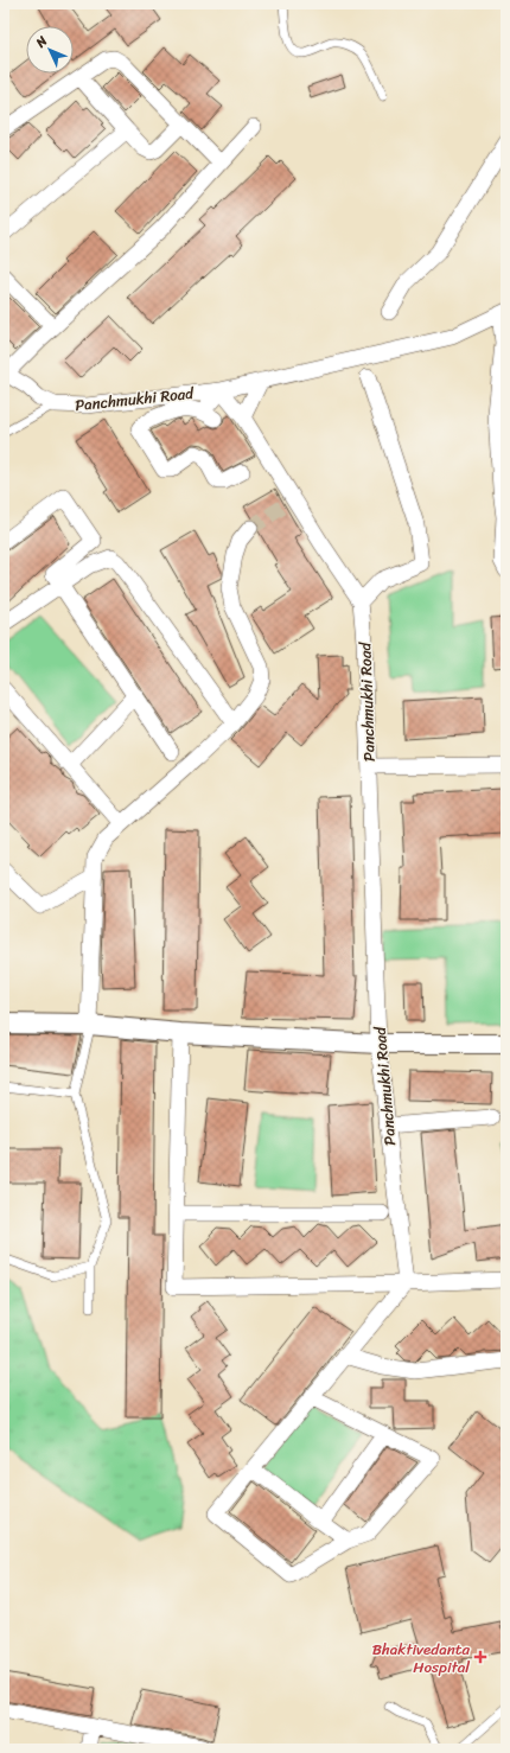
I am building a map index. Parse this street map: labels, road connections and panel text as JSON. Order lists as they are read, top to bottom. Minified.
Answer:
{"streets":{"street":["Panchmukhi Road"]},"places":{"health":["Bhaktivedanta Hospital"]},"north":"top left"}
